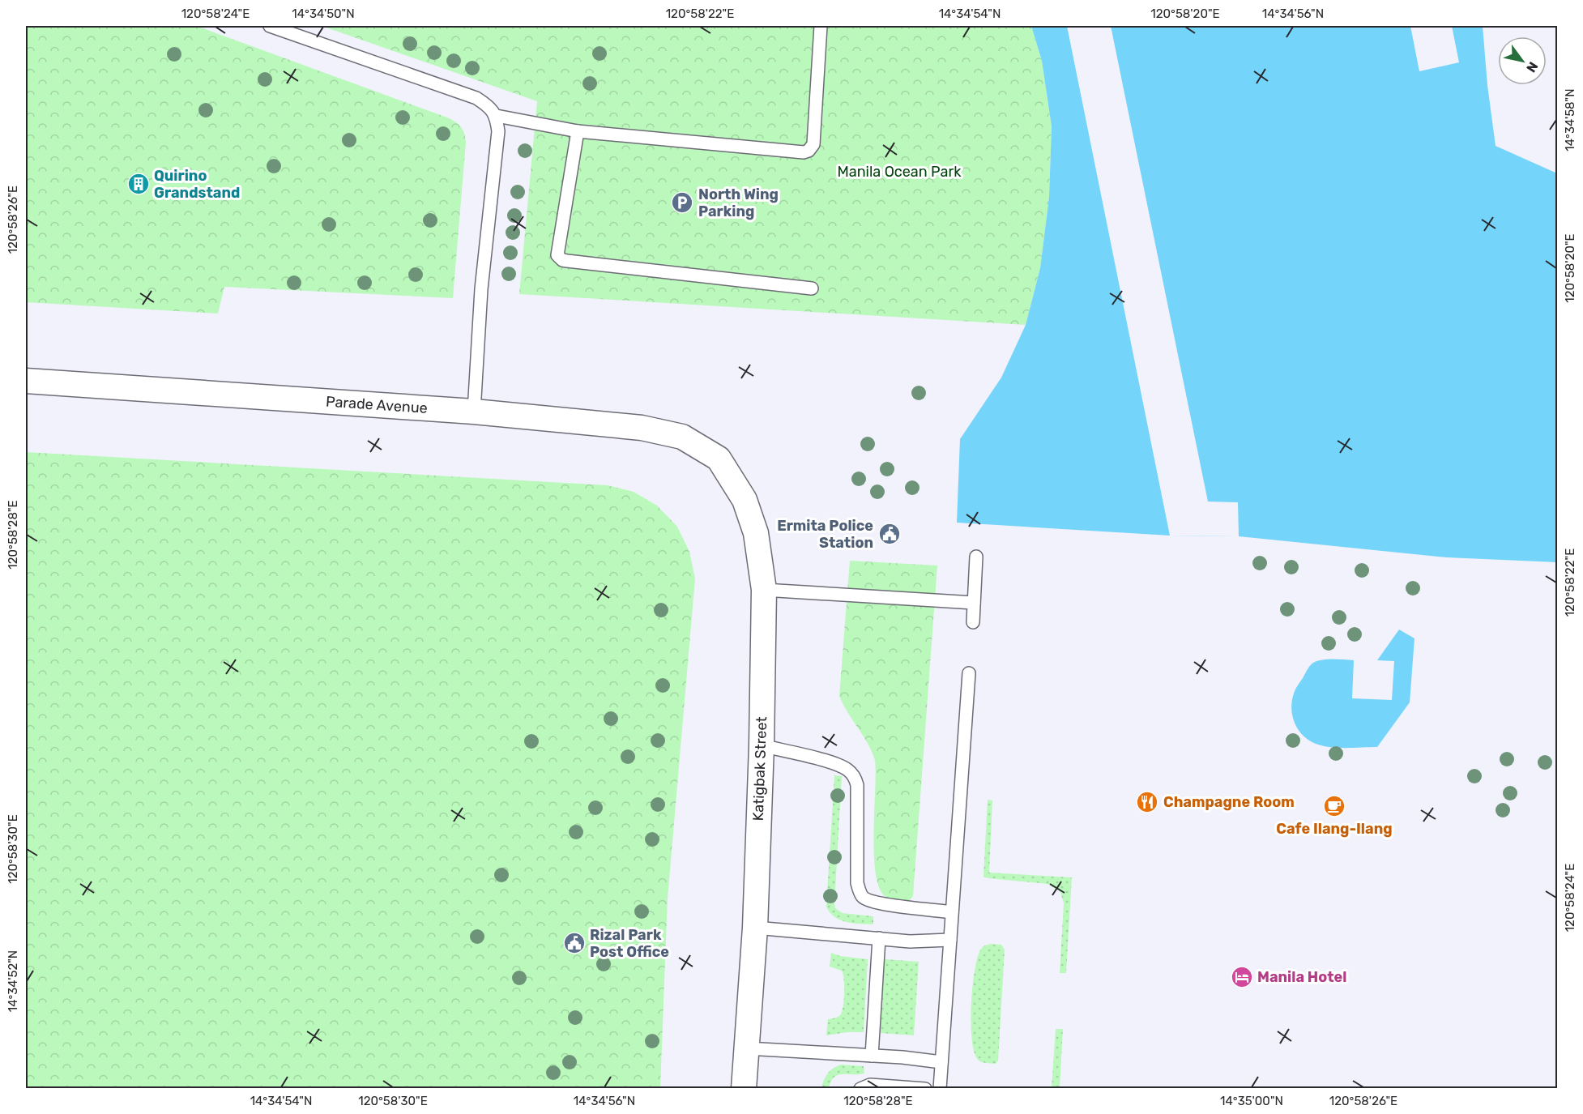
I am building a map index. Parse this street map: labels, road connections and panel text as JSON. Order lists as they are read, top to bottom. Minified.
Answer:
{"streets":{"street":["Parade Avenue","Katigbak Street"]},"crossings":[["Parade Avenue","Katigbak Street"]],"parks":["Manila Ocean Park"],"places":{"building":["Quirino Grandstand"],"parking":["North Wing Parking"],"public building":["Ermita Police Station","Rizal Park Post Office"],"restaurant":["Champagne Room"],"cafe":["Cafe Ilang-Ilang"],"hotel":["Manila Hotel"]},"north":"bottom right","coordinates":["120°58'24\"E","14°34'50\"N","120°58'22\"E","14°34'54\"N","120°58'20\"E","14°34'56\"N","14°34'58\"N","120°58'26\"E","120°58'28\"E","120°58'30\"E","14°34'52\"N","14°35'00\"N"]}
